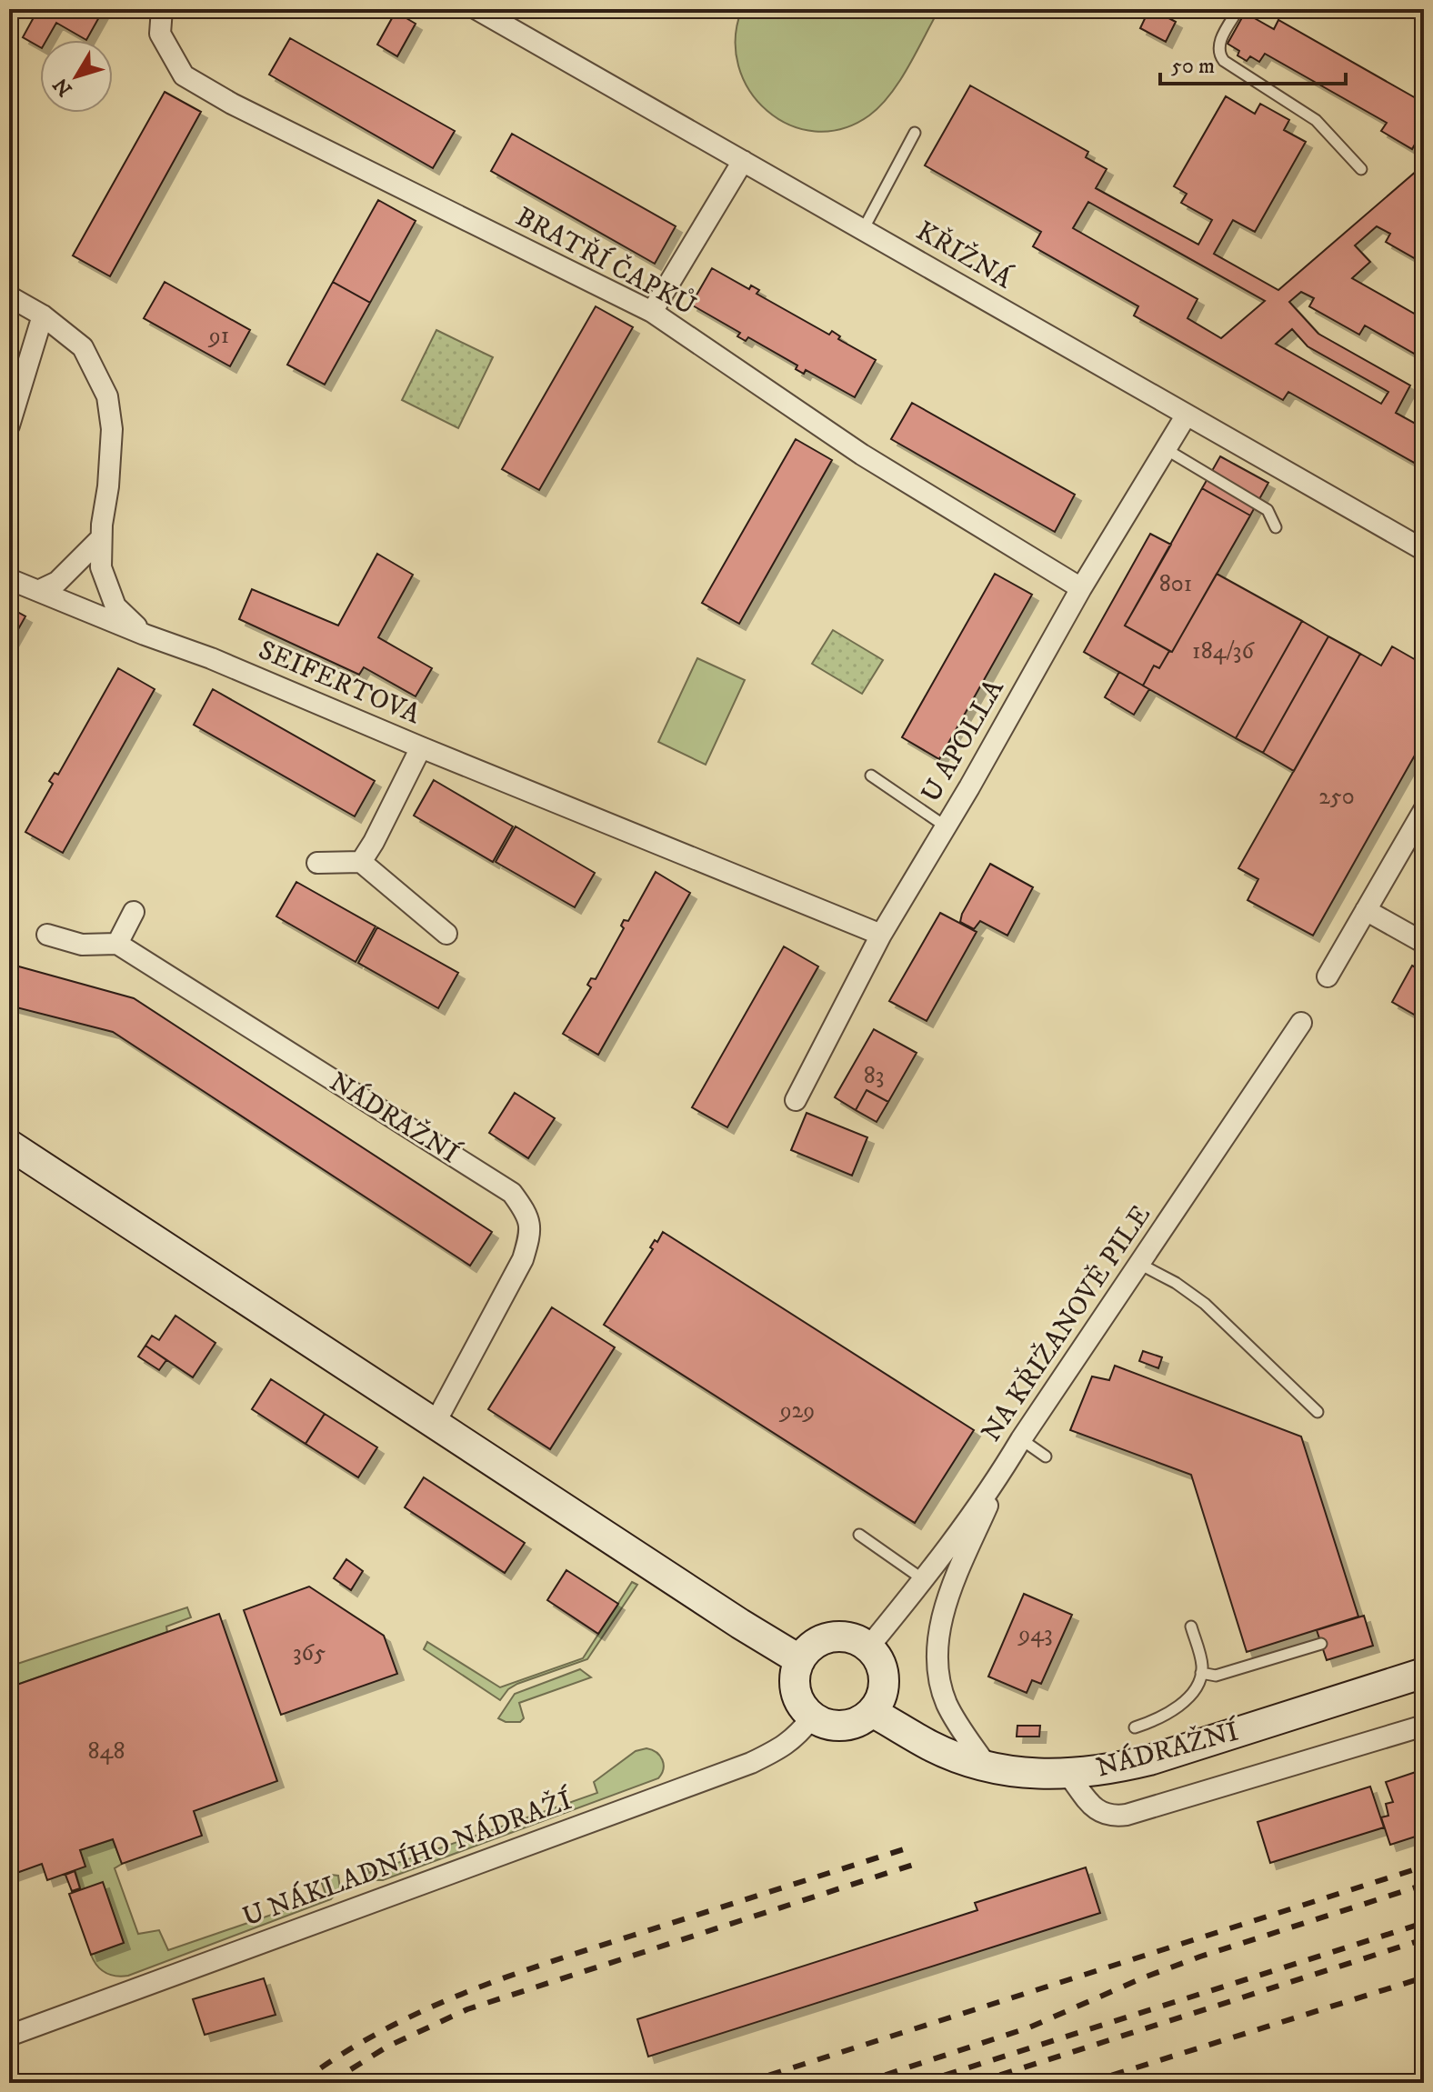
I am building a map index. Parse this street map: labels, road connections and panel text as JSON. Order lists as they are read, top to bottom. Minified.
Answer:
{"streets":{"main road":["NÁDRAŽNÍ"],"street":["KŘIŽNÁ","BRATŘÍ ČAPKŮ","SEIFERTOVA","U APOLLA","NA KŘIŽANOVĚ PILE","U NÁKLADNÍHO NÁDRAŽÍ"]},"crossings":[["KŘIŽNÁ","U APOLLA"],["BRATŘÍ ČAPKŮ","U APOLLA"],["SEIFERTOVA","U APOLLA"],["NÁDRAŽNÍ","NA KŘIŽANOVĚ PILE"],["NÁDRAŽNÍ","U NÁKLADNÍHO NÁDRAŽÍ"],["NA KŘIŽANOVĚ PILE","U NÁKLADNÍHO NÁDRAŽÍ"]],"house_numbers":["91","801","184/36","250","83","929","943","365","848"],"scale_bar":"50 m","north":"bottom left"}
